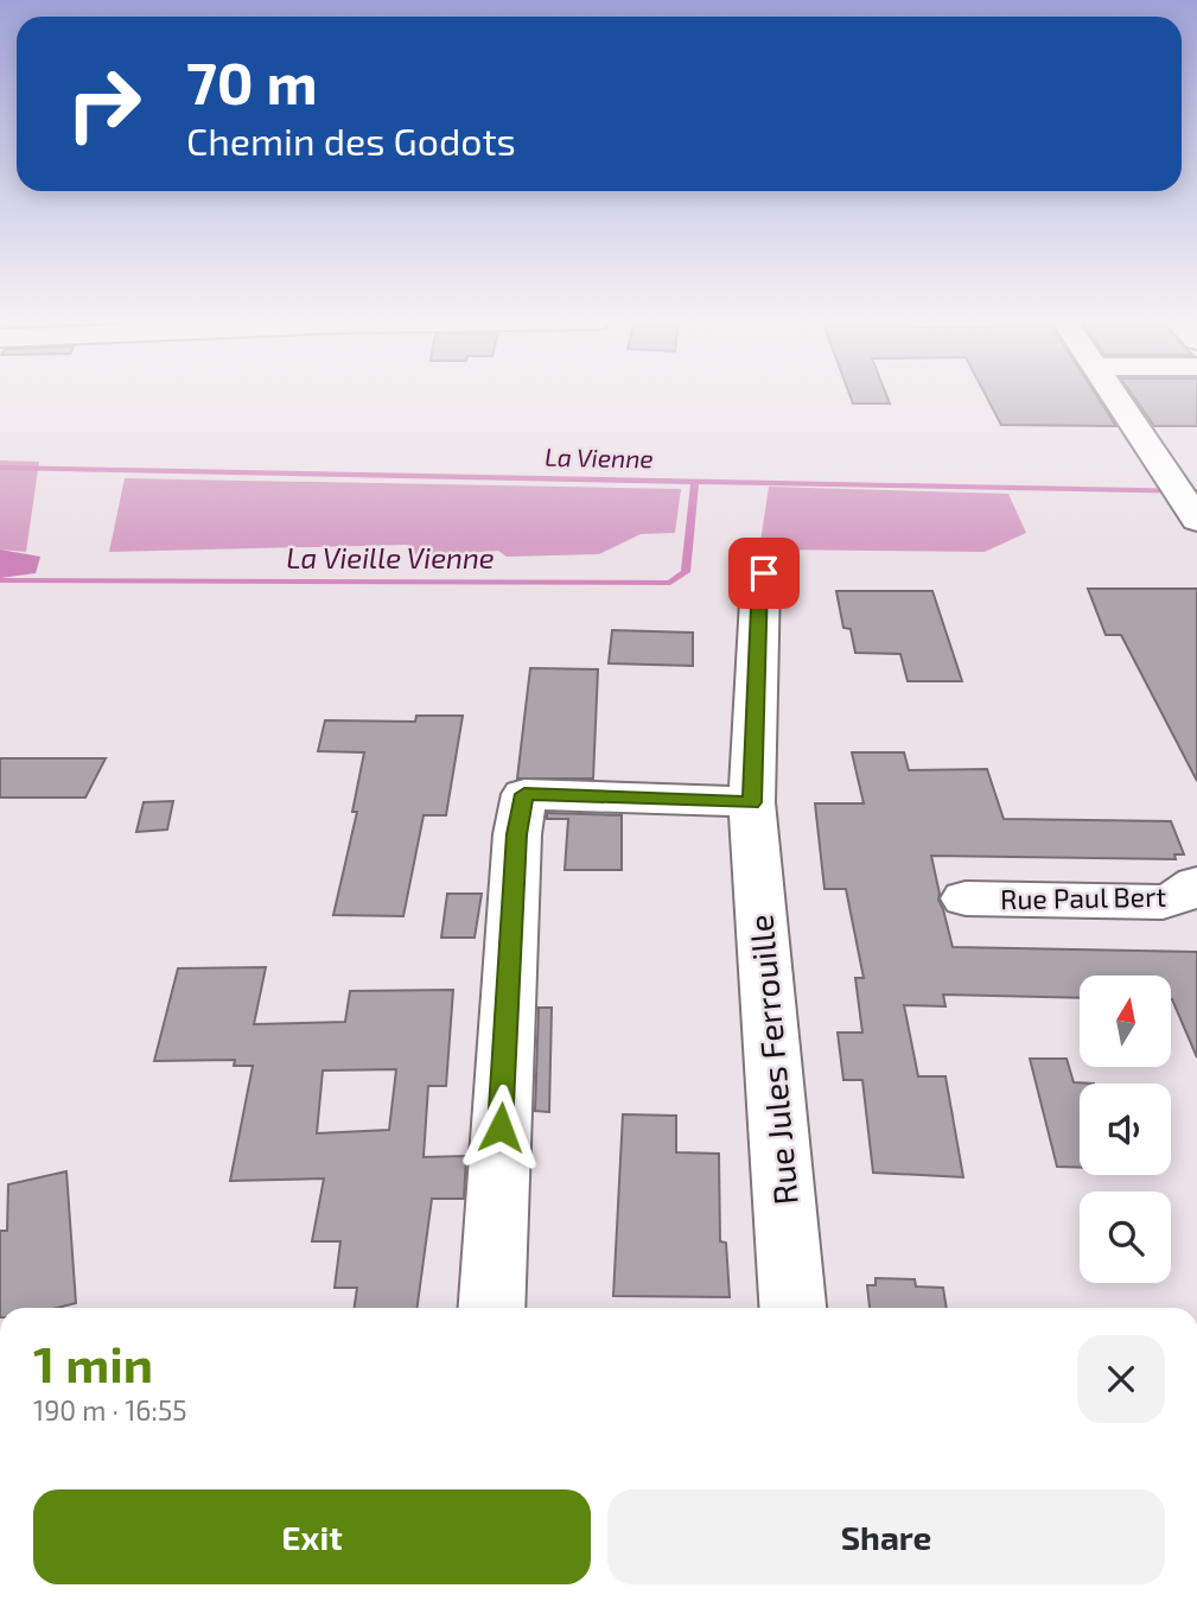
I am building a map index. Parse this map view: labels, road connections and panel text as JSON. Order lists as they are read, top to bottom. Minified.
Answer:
{"streets":{"street":["Rue Paul Bert","Rue Jules Ferrouille"]},"water":["La Vienne","La Vieille Vienne"],"north":"top","page":{"turn":["70 m","Chemin des Godots"],"heading":["1 min","190 m · 16:55"],"buttons":["Exit","Share"]}}
